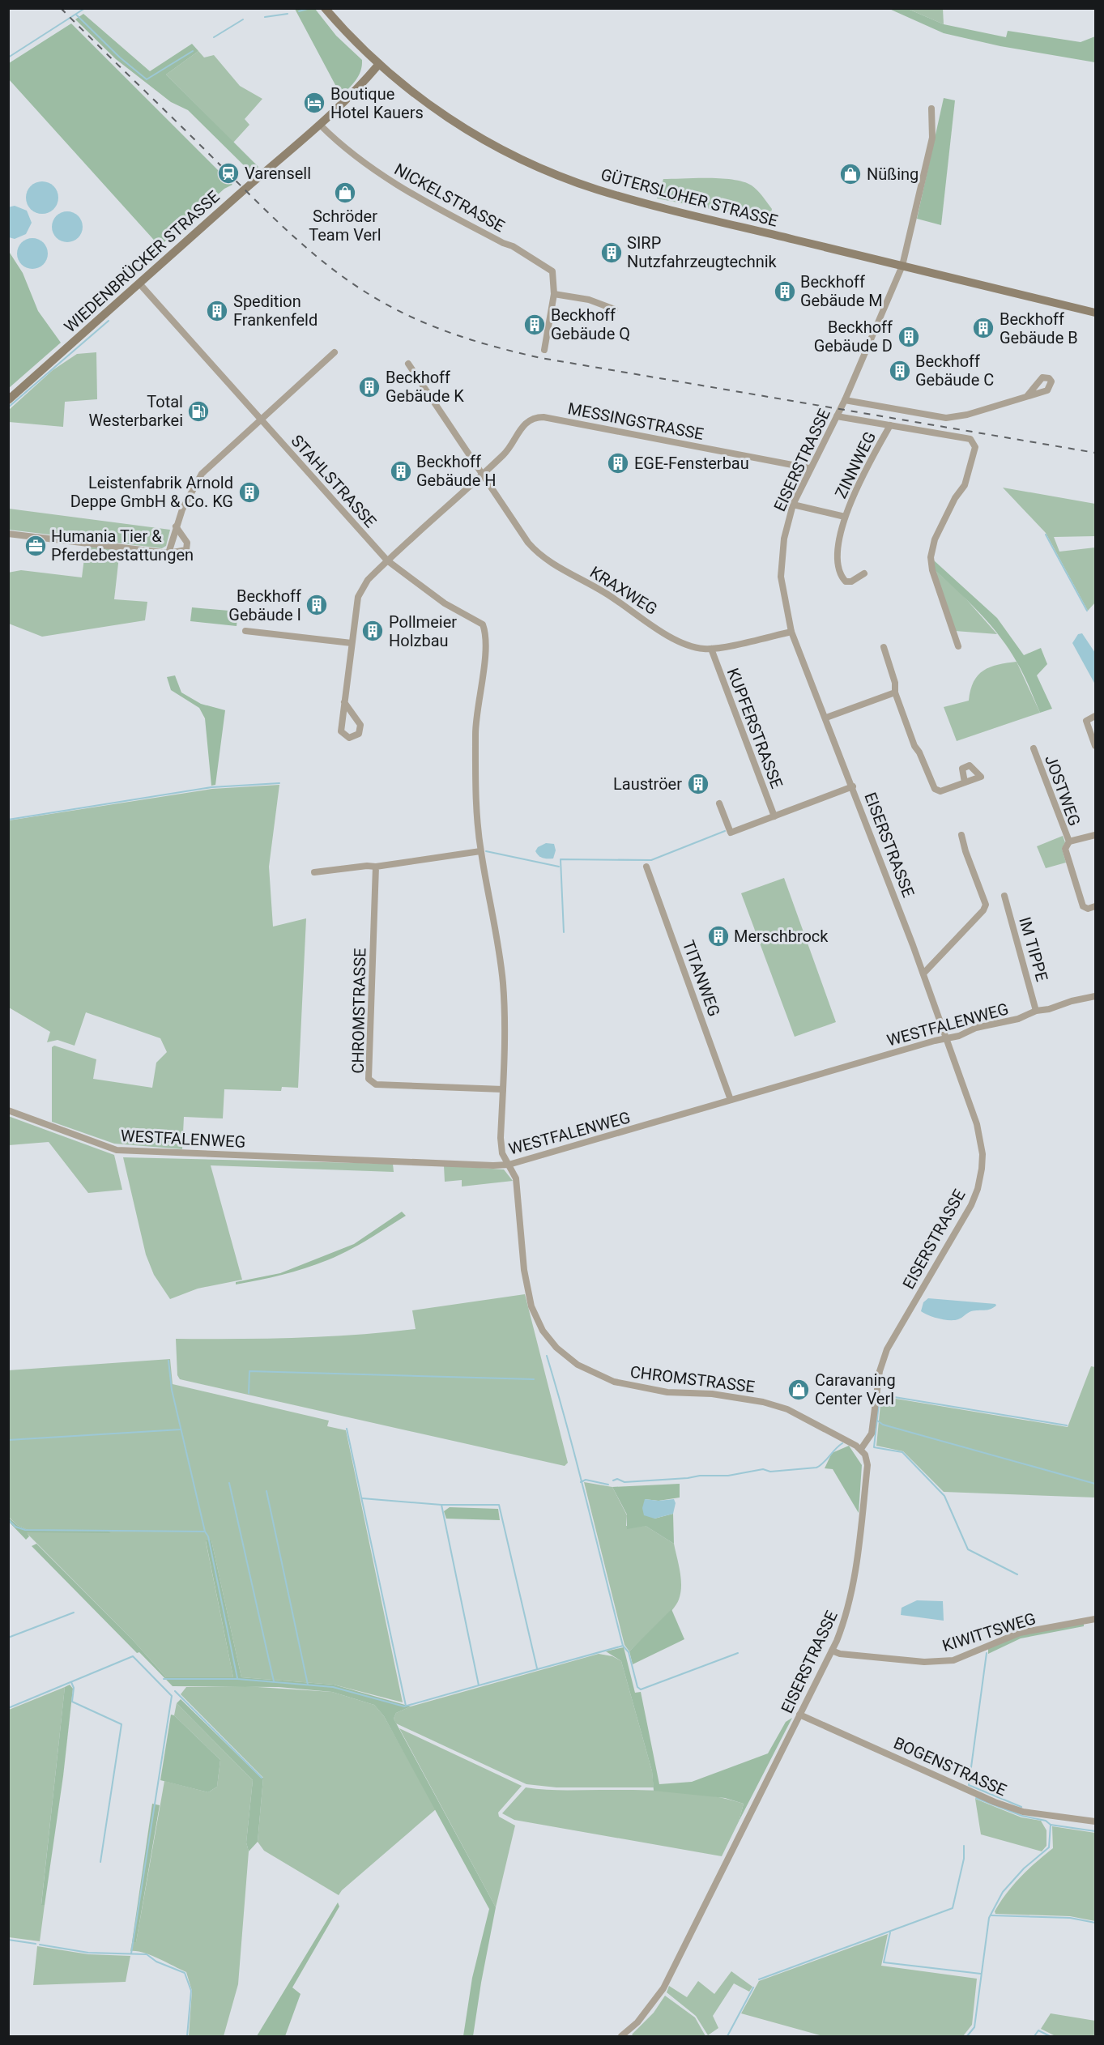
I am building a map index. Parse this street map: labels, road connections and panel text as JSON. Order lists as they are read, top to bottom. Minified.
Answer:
{"streets":{"main road":["GÜTERSLOHER STRASSE","WIEDENBRÜCKER STRASSE"],"street":["NICKELSTRASSE","MESSINGSTRASSE","EISERSTRASSE","ZINNWEG","STAHLSTRASSE","KRAXWEG","KUPFERSTRASSE","JOSTWEG","IM TIPPE","TITANWEG","CHROMSTRASSE","WESTFALENWEG","KIWITTSWEG","BOGENSTRASSE"]},"crossings":[["NICKELSTRASSE","WIEDENBRÜCKER STRASSE"],["GÜTERSLOHER STRASSE","WIEDENBRÜCKER STRASSE"],["GÜTERSLOHER STRASSE","EISERSTRASSE"],["WIEDENBRÜCKER STRASSE","STAHLSTRASSE"],["MESSINGSTRASSE","EISERSTRASSE"],["MESSINGSTRASSE","STAHLSTRASSE"],["MESSINGSTRASSE","KRAXWEG"],["EISERSTRASSE","ZINNWEG"],["EISERSTRASSE","KRAXWEG"],["EISERSTRASSE","CHROMSTRASSE"],["EISERSTRASSE","WESTFALENWEG"],["EISERSTRASSE","KIWITTSWEG"],["EISERSTRASSE","BOGENSTRASSE"],["STAHLSTRASSE","CHROMSTRASSE"],["KRAXWEG","KUPFERSTRASSE"],["IM TIPPE","WESTFALENWEG"],["TITANWEG","WESTFALENWEG"],["CHROMSTRASSE","WESTFALENWEG"]],"places":{"hotel":["Boutique Hotel Kauers"],"station":["Varensell"],"shop":["Nüßing","Schröder Team Verl","Caravaning Center Verl"],"building":["SIRP Nutzfahrzeugtechnik","Beckhoff Gebäude M","Spedition Frankenfeld","Beckhoff Gebäude Q","Beckhoff Gebäude B","Beckhoff Gebäude D","Beckhoff Gebäude C","Beckhoff Gebäude K","EGE-Fensterbau","Beckhoff Gebäude H","Leistenfabrik Arnold Deppe GmbH & Co. KG","Beckhoff Gebäude I","Pollmeier Holzbau","Lauströer","Merschbrock"],"fuel station":["Total Westerbarkei"],"office":["Humania Tier & Pferdebestattungen"]}}
